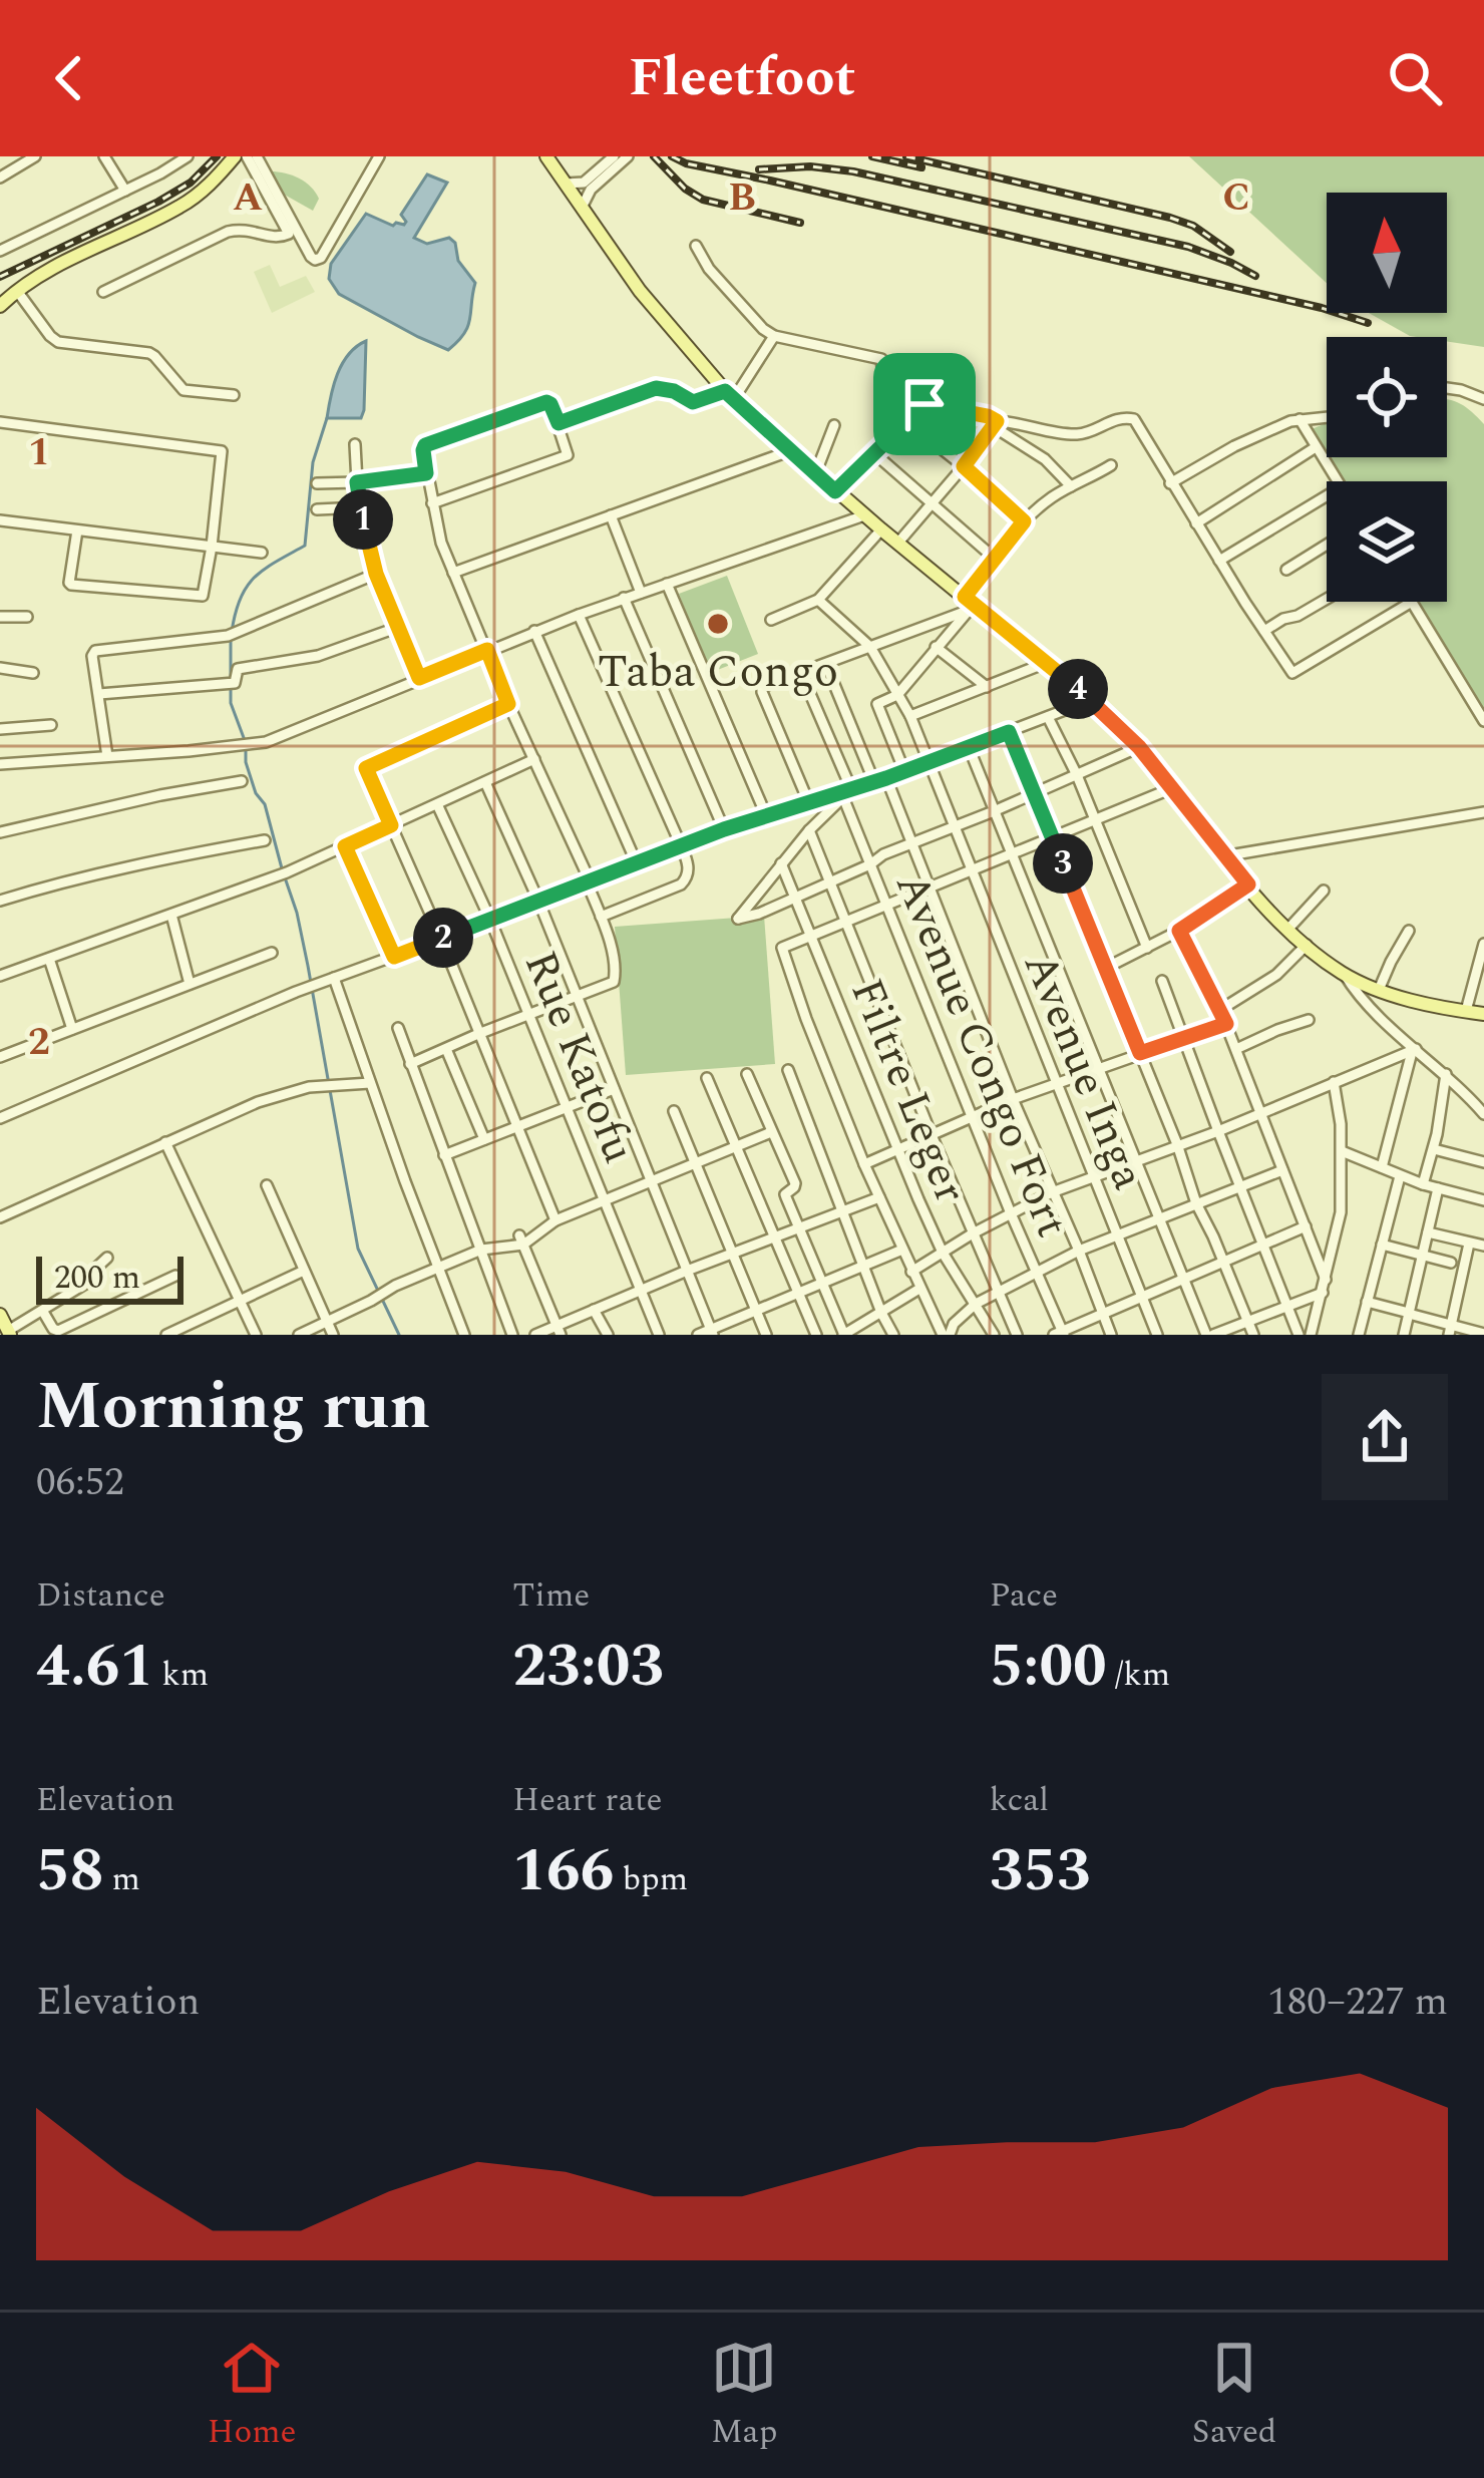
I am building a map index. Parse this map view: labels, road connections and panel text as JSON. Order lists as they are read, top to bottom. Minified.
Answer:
{"streets":{"street":["Avenue Congo Fort","Rue Katofu","Avenue Inga","Filtre Leger"]},"places":["Taba Congo"],"scale_bar":"200 m","north":"top","page":{"header":"Fleetfoot","pins":["1","4","3","2"],"scale":"200 m","heading":["Morning run","06:52"],"stats":[["Distance","4.61 km"],["Time","23:03"],["Pace","5:00 /km"],["Elevation","58 m"],["Heart rate","166 bpm"],["kcal","353"]],"chart":["Elevation","180–227 m"],"tabs":["Home","Map","Saved"]},"grid":{"columns":["A","B","C"],"rows":["1","2"]}}
